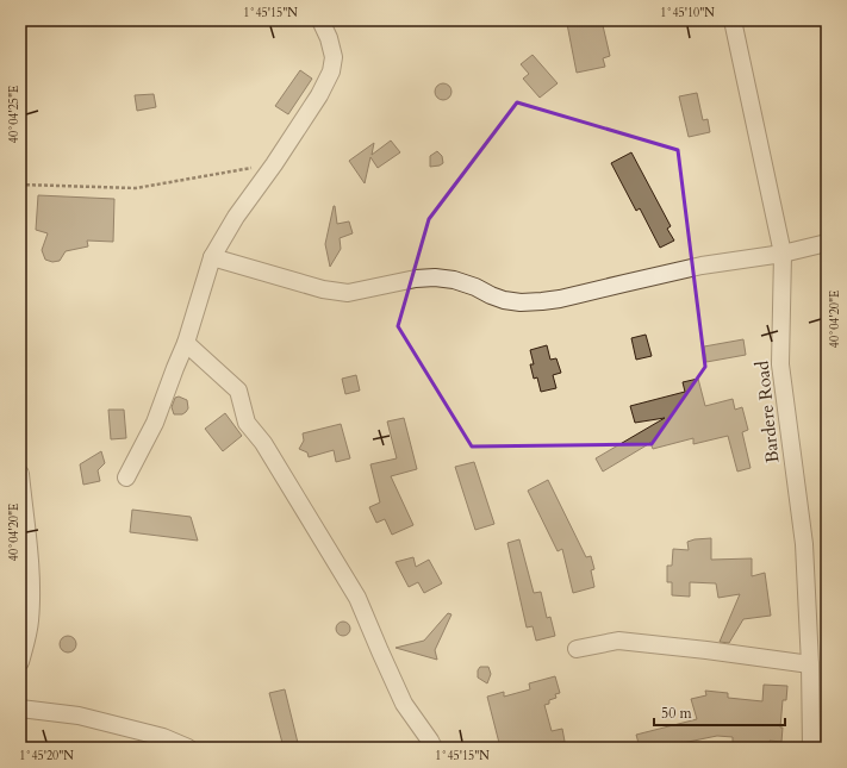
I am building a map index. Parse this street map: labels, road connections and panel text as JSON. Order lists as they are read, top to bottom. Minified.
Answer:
{"streets":{"street":["Bardere Road"]},"scale_bar":"50 m","coordinates":["1°45'15\"N","1°45'10\"N","40°04'25\"E","40°04'20\"E","1°45'20\"N"]}
